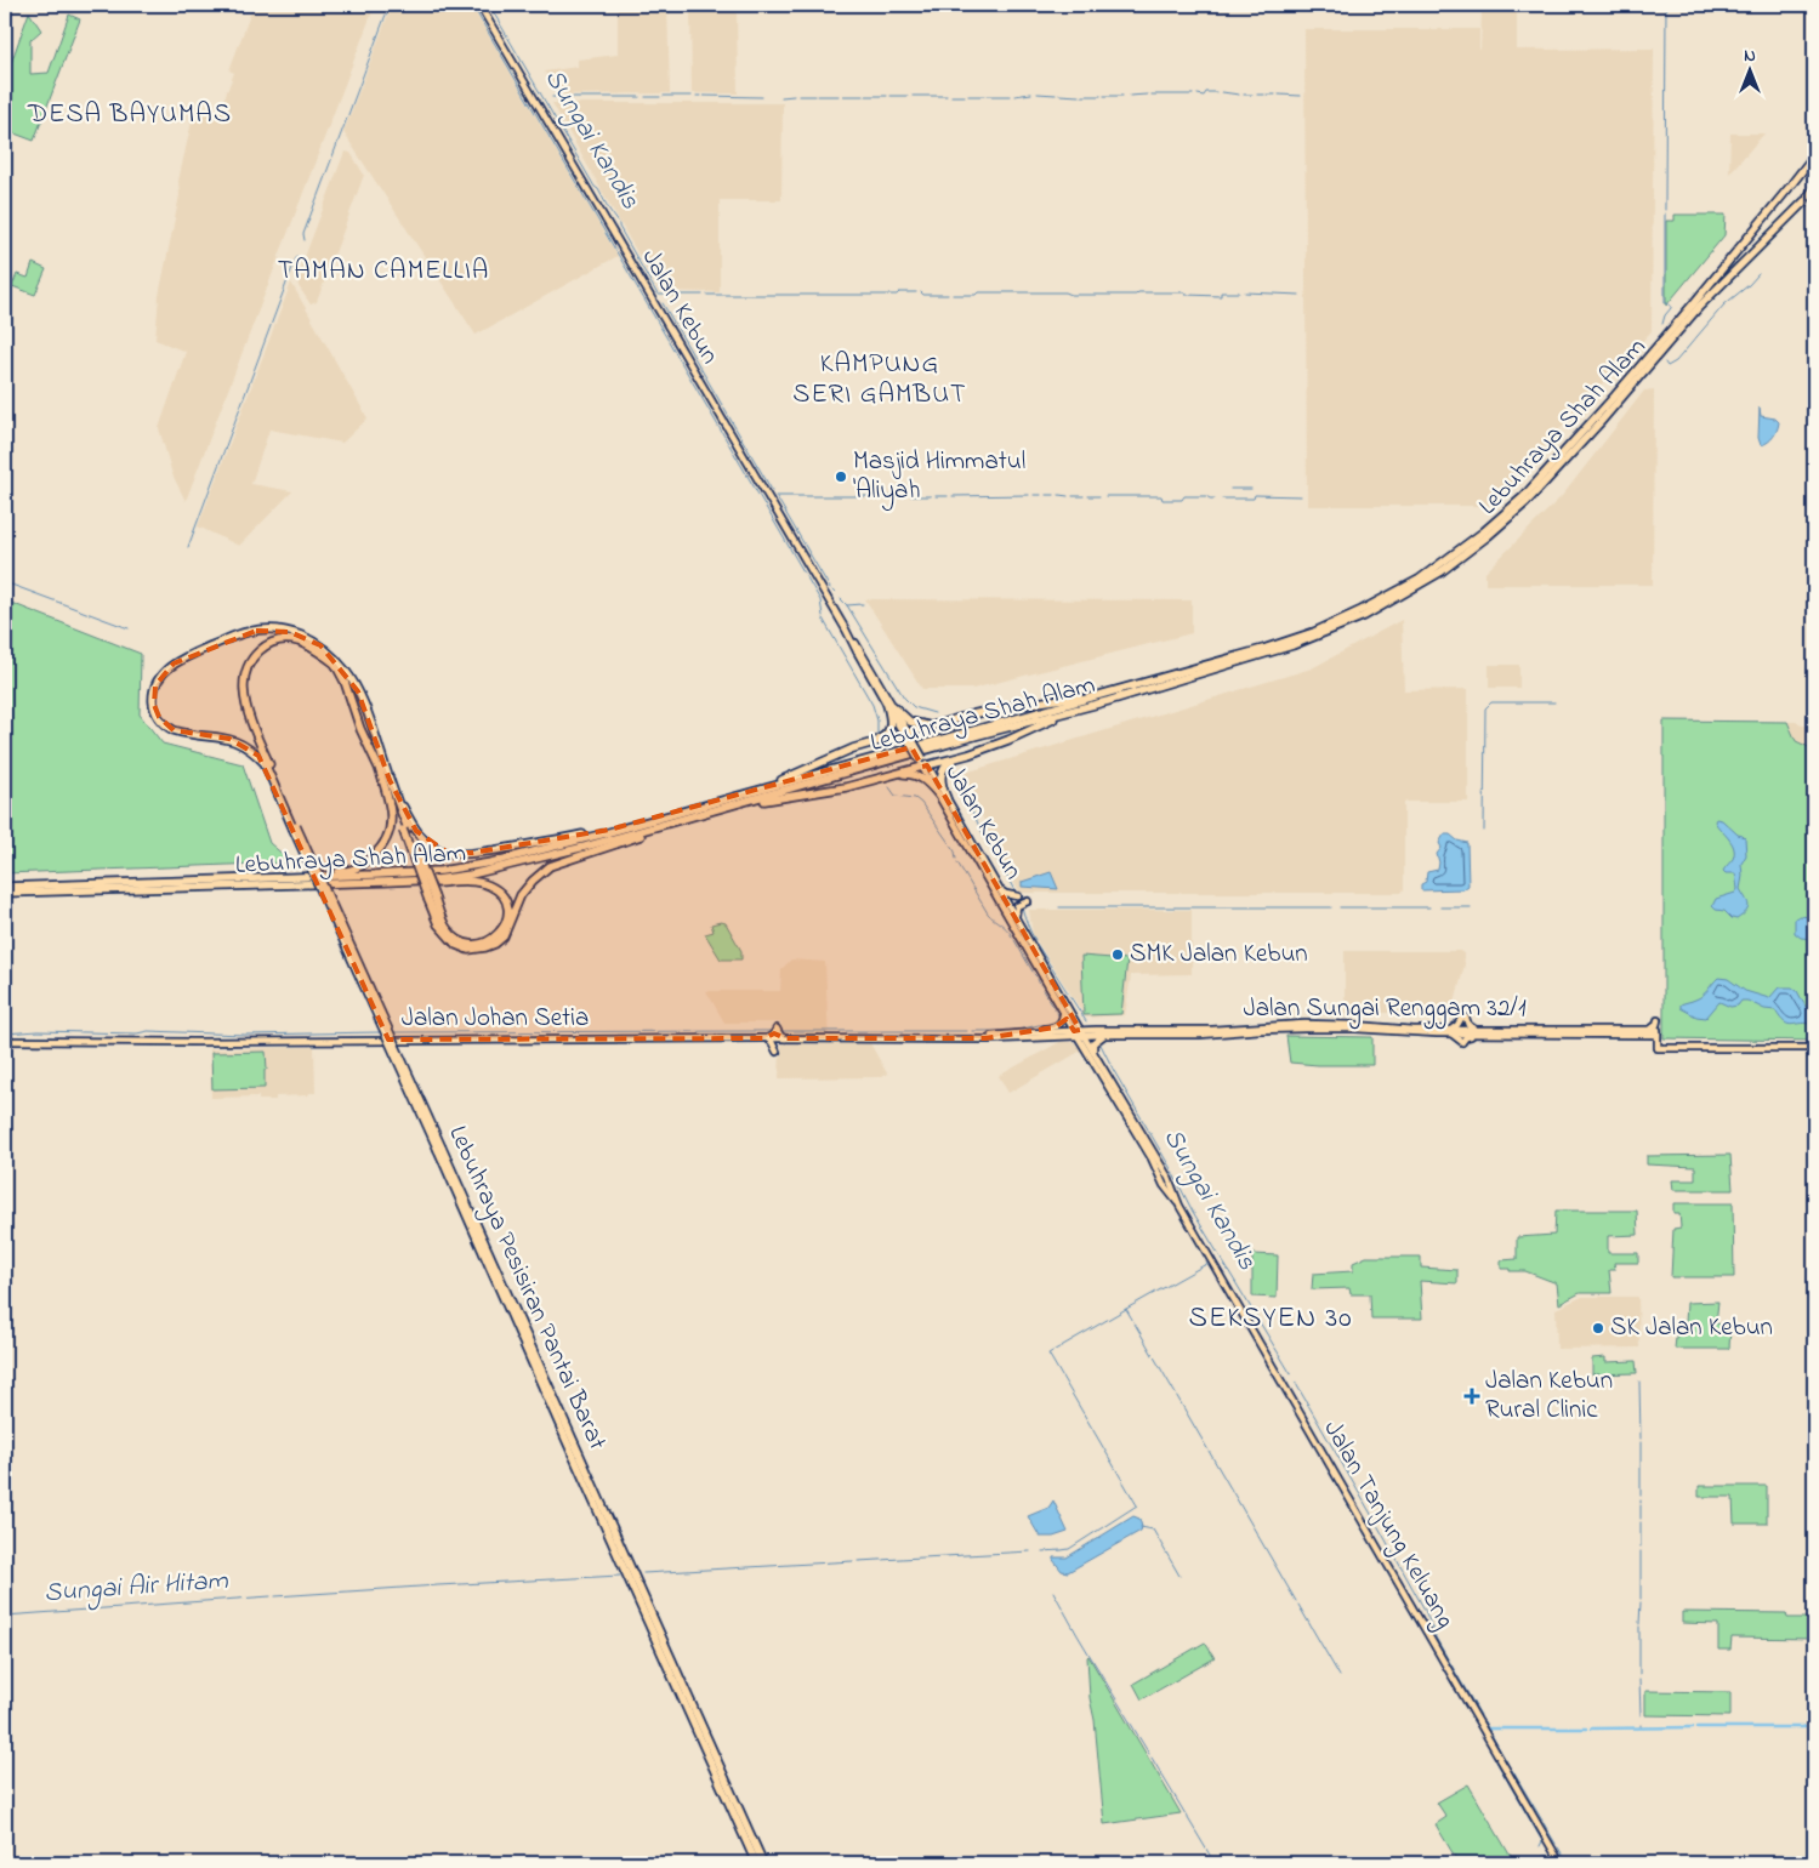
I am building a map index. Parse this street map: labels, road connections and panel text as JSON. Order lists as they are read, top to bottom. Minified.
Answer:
{"streets":{"highway":["Lebuhraya Shah Alam","Lebuhraya Pesisiran Pantai Barat"],"main road":["Jalan Kebun","Jalan Sungai Renggam 32/1","Jalan Johan Setia","Jalan Tanjung Keluang"]},"crossings":[["Jalan Kebun","Jalan Sungai Renggam 32/1"],["Jalan Kebun","Jalan Tanjung Keluang"],["Jalan Sungai Renggam 32/1","Jalan Tanjung Keluang"]],"districts":["DESA BAYUMAS","TAMAN CAMELLIA","KAMPUNG SERI GAMBUT","SEKSYEN 30"],"water":["Sungai Kandis","Sungai Air Hitam"],"places":{"other":["Masjid Himmatul 'Aliyah","SMK Jalan Kebun","SK Jalan Kebun"],"health":["Jalan Kebun Rural Clinic"]},"north":"top"}
